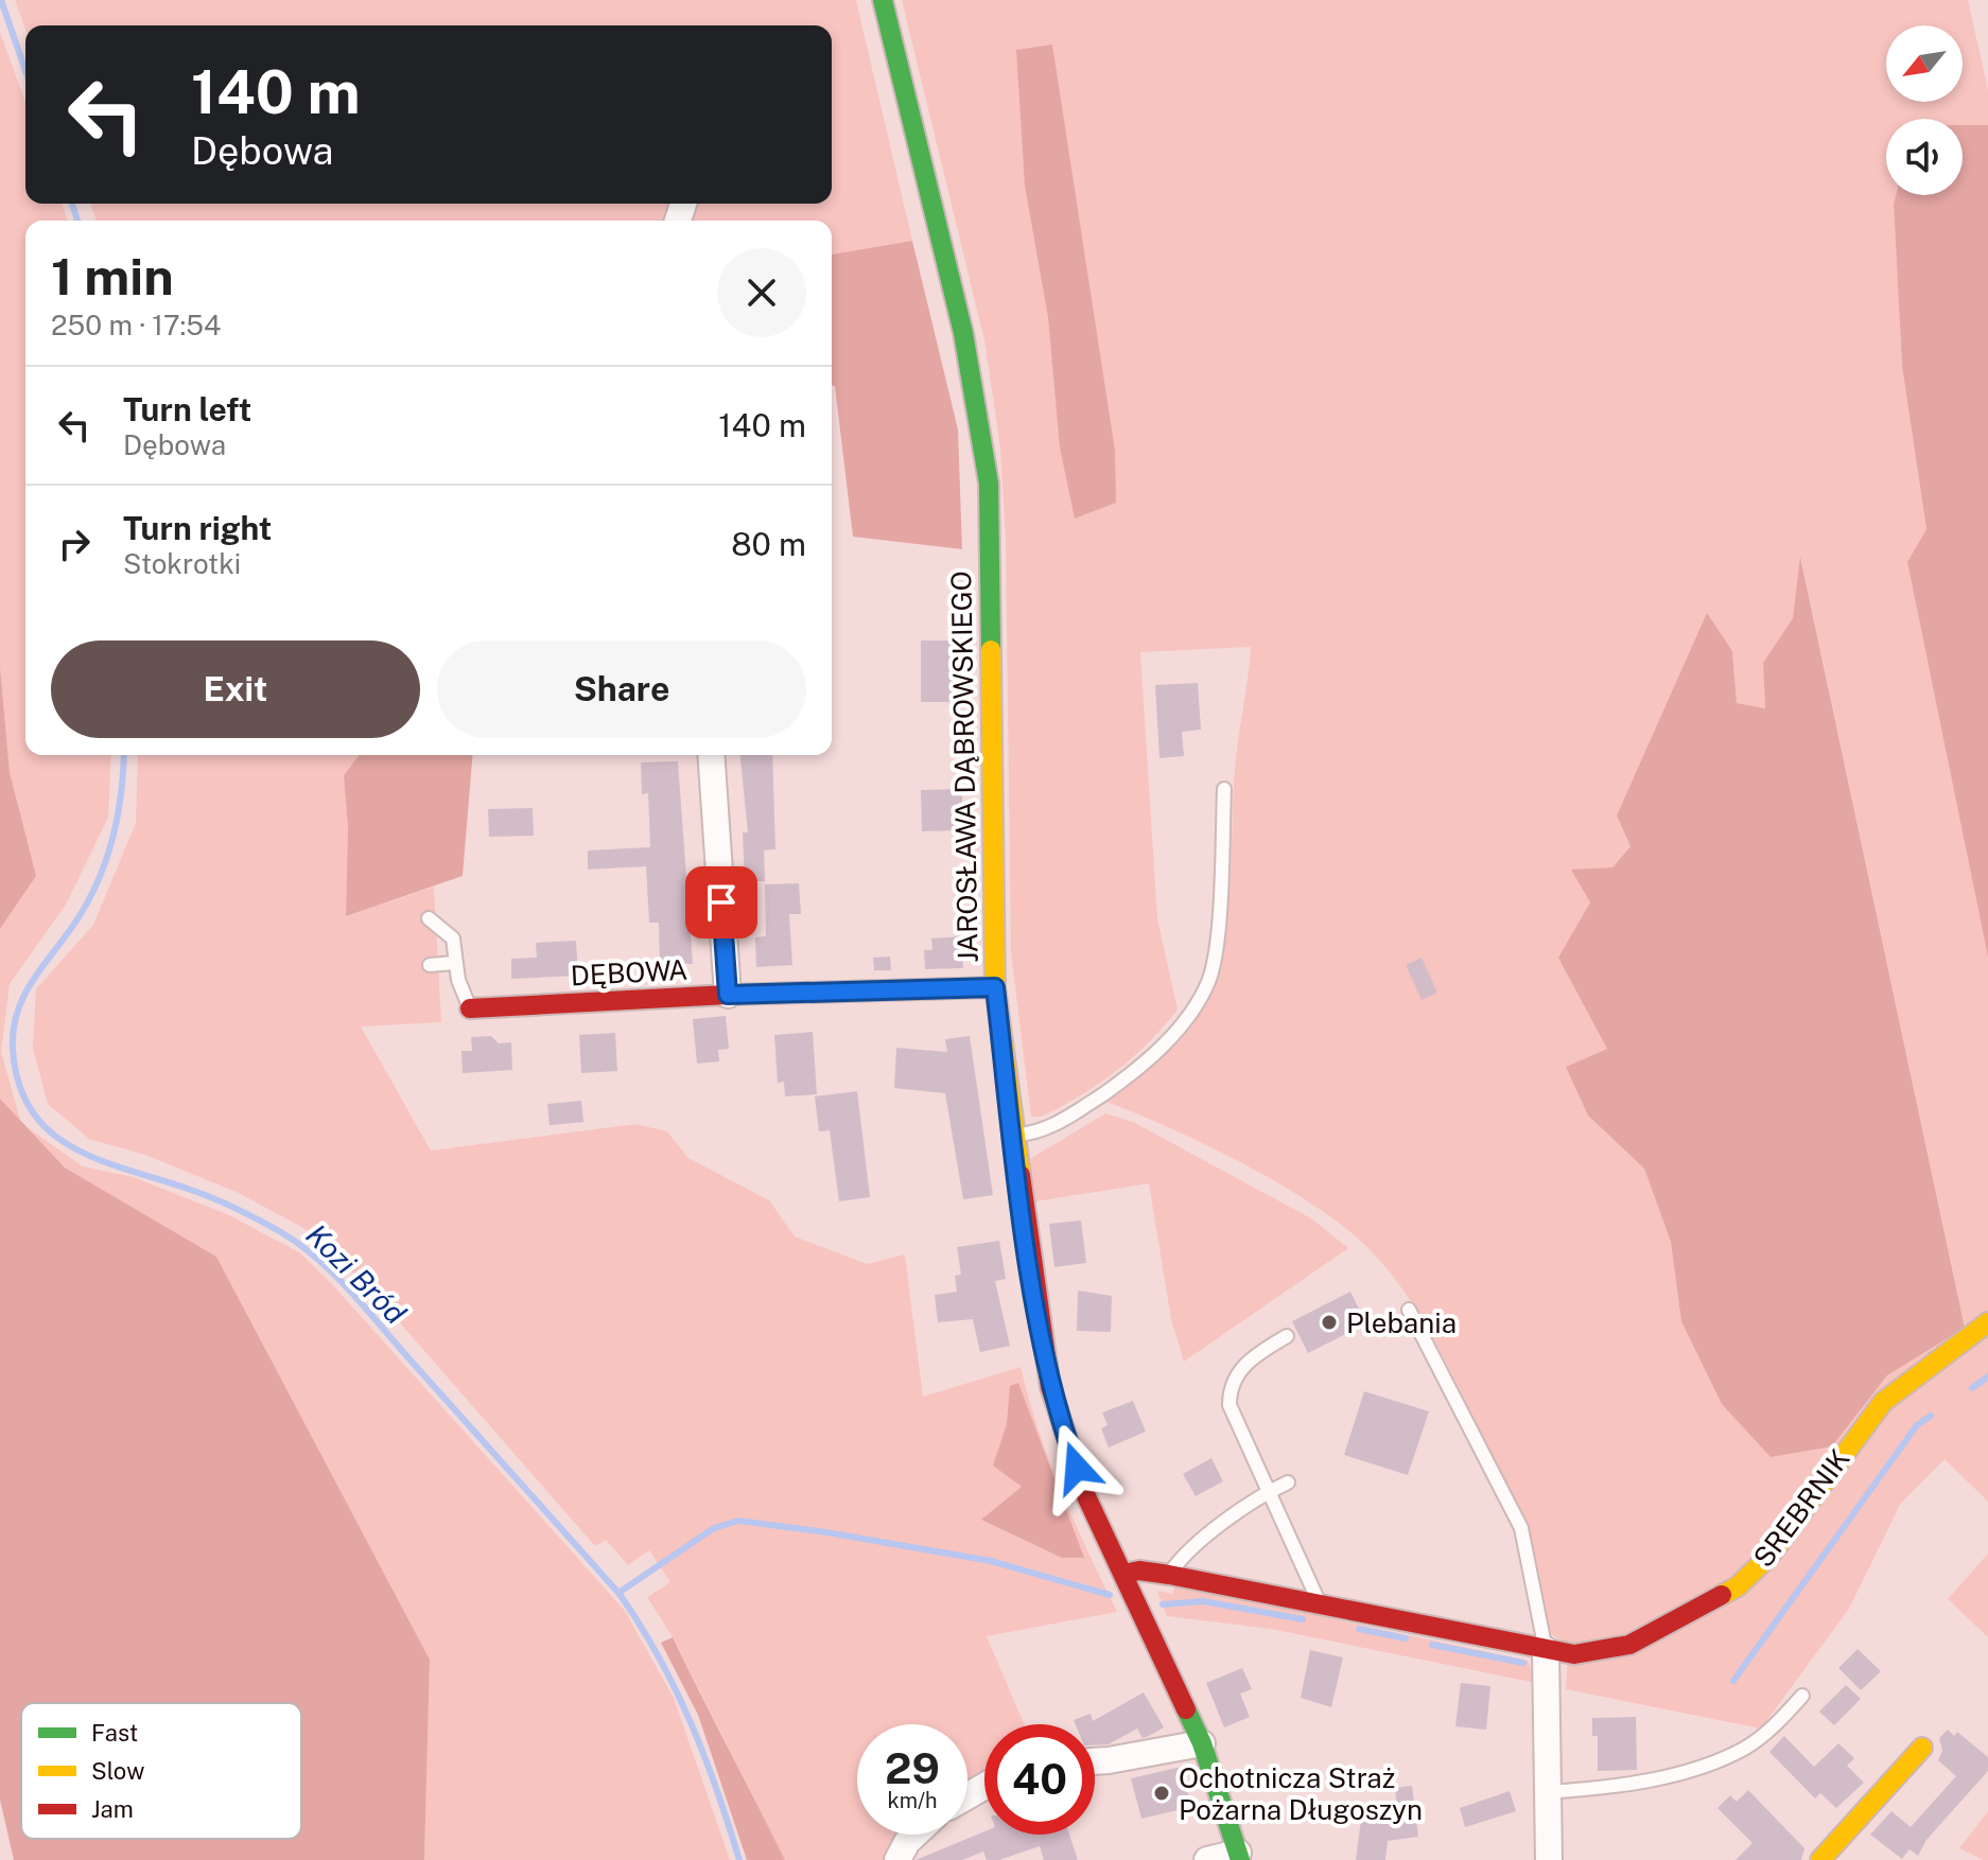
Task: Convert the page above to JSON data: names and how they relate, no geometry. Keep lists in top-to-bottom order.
{
  "streets": {
    "street": ["JAROSŁAWA DĄBROWSKIEGO", "DĘBOWA", "SREBRNIK"]
  },
  "crossings": [
    ["JAROSŁAWA DĄBROWSKIEGO", "DĘBOWA"],
    ["JAROSŁAWA DĄBROWSKIEGO", "SREBRNIK"]
  ],
  "water": ["Kozi Bród"],
  "places": ["Plebania", "Ochotnicza Straż Pożarna Długoszyn"],
  "legend": ["Fast", "Slow", "Jam"],
  "north": "bottom left",
  "page": {
    "turn": ["140 m", "Dębowa"],
    "heading": ["1 min", "250 m · 17:54"],
    "list": [
      {
        "name": "Turn left",
        "note": "Dębowa",
        "value": "140 m"
      },
      {
        "name": "Turn right",
        "note": "Stokrotki",
        "value": "80 m"
      }
    ],
    "buttons": ["Exit", "Share"],
    "speed": "29 km/h",
    "limit": "40"
  }
}
